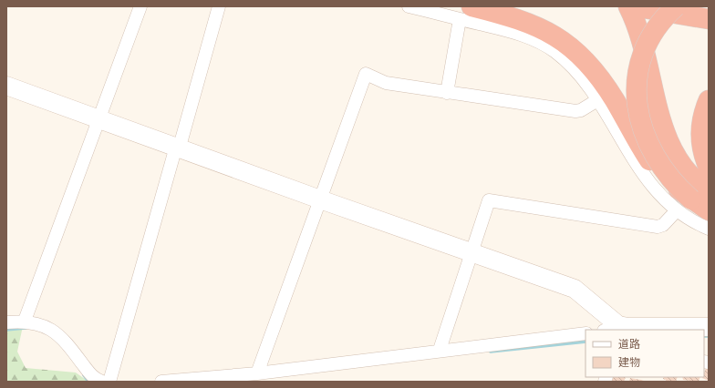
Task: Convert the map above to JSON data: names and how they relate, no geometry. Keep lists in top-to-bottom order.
{
  "legend": ["道路", "建物"]
}
